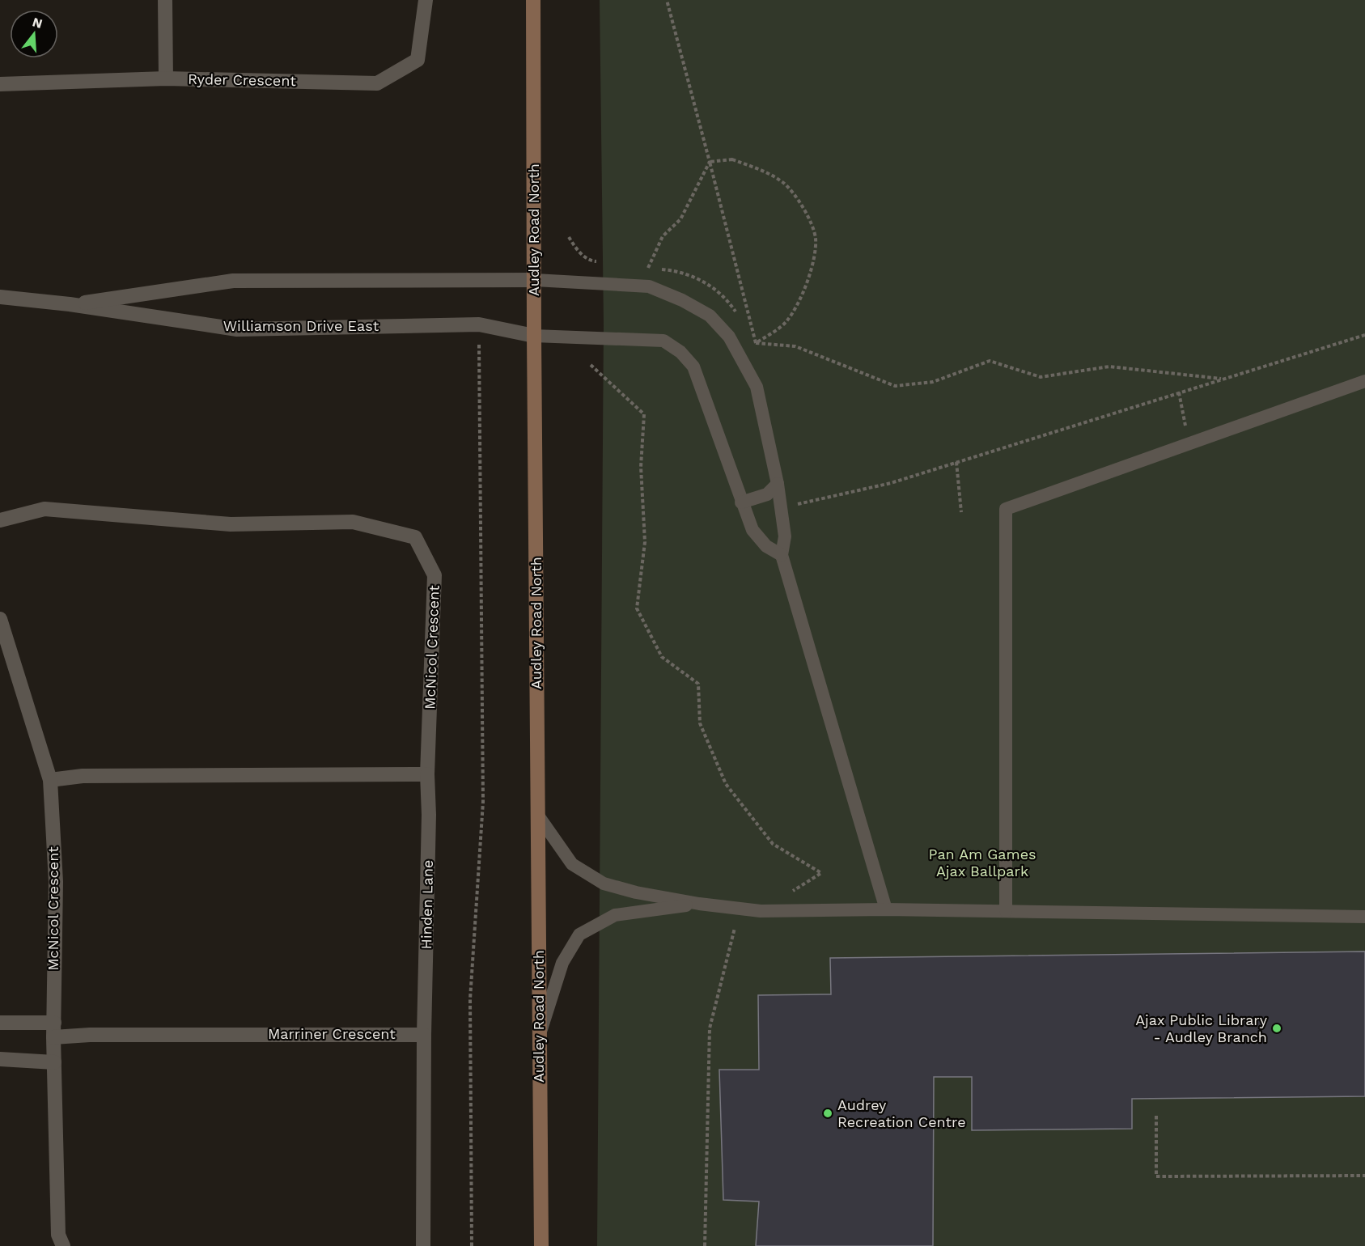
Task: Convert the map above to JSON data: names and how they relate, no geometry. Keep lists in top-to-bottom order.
{
  "streets": {
    "street": [
      "Ryder Crescent",
      "Audley Road North",
      "Williamson Drive East",
      "McNicol Crescent",
      "Hinden Lane",
      "Marriner Crescent"
    ]
  },
  "crossings": [
    ["Audley Road North", "Williamson Drive East"],
    ["McNicol Crescent", "Hinden Lane"],
    ["McNicol Crescent", "Marriner Crescent"],
    ["Hinden Lane", "Marriner Crescent"]
  ],
  "parks": ["Pan Am Games Ajax Ballpark"],
  "places": ["Ajax Public Library - Audley Branch", "Audrey Recreation Centre"],
  "north": "top"
}
